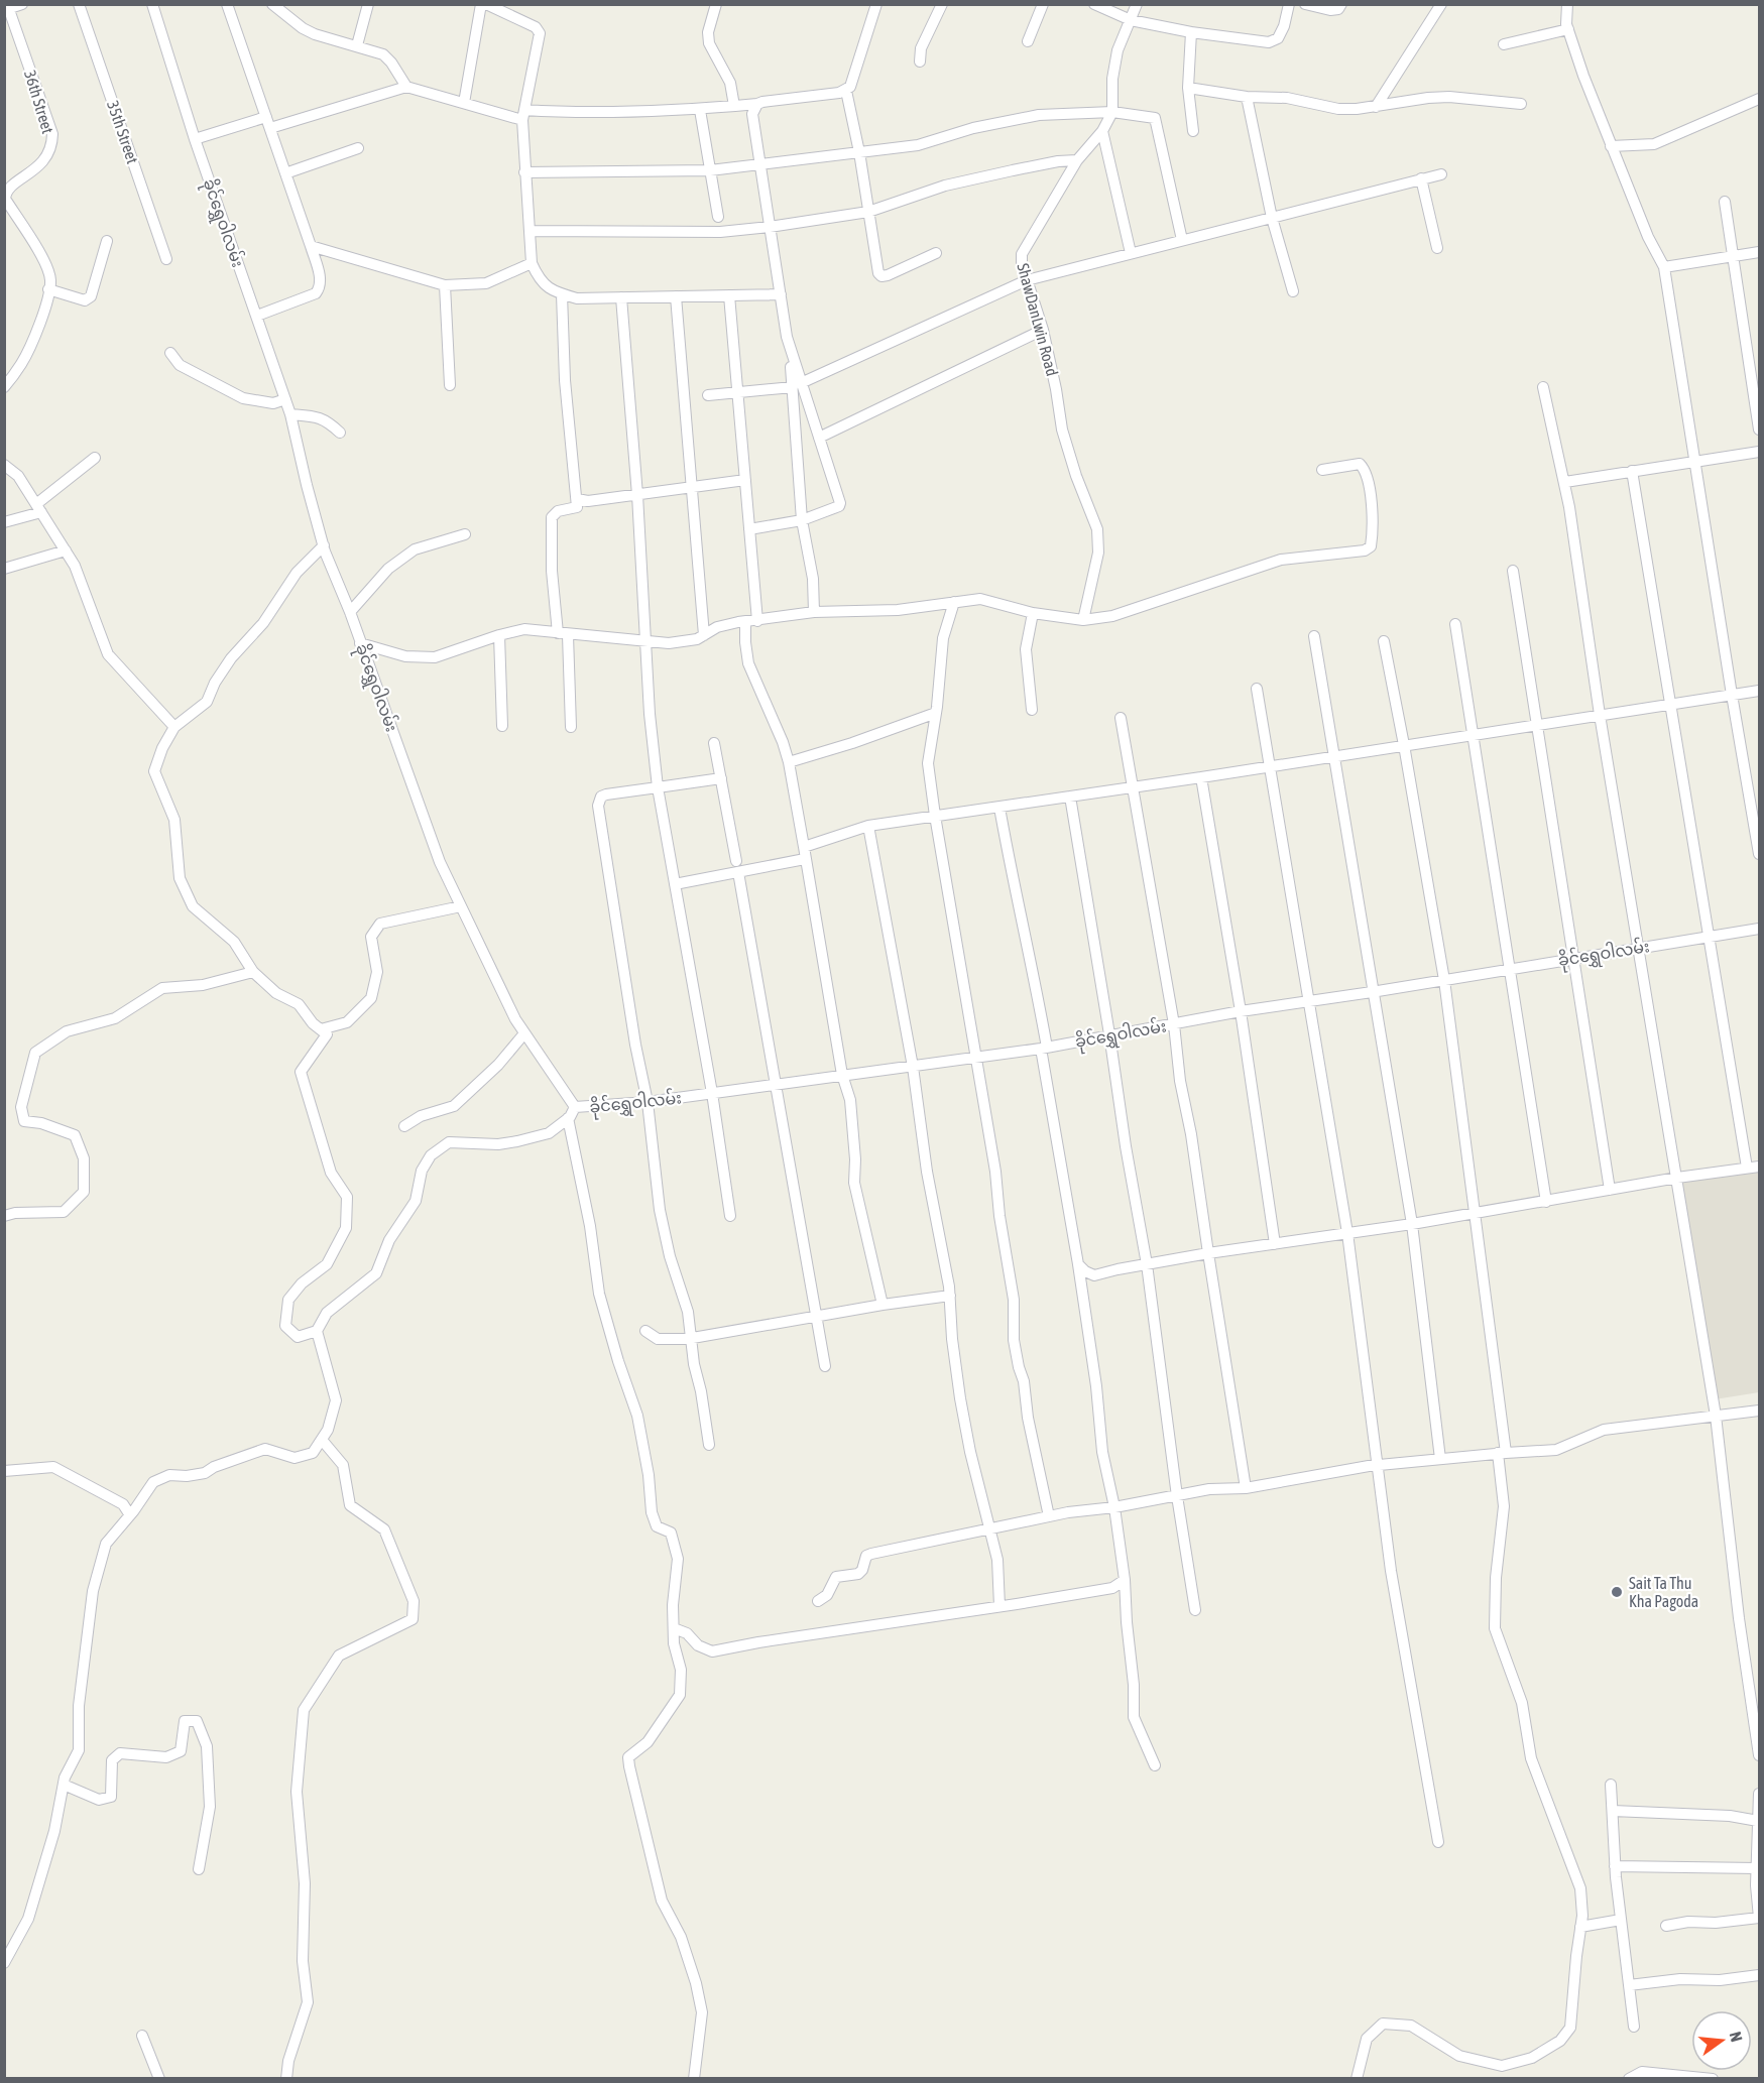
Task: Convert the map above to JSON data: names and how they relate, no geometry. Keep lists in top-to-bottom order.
{
  "streets": {
    "street": [
      "36th Street",
      "35th Street",
      "ခိုင်ရွှေဝါလမ်း",
      "ShawDanLwin Road"
    ]
  },
  "places": ["Sait Ta Thu Kha Pagoda"],
  "north": "right"
}
